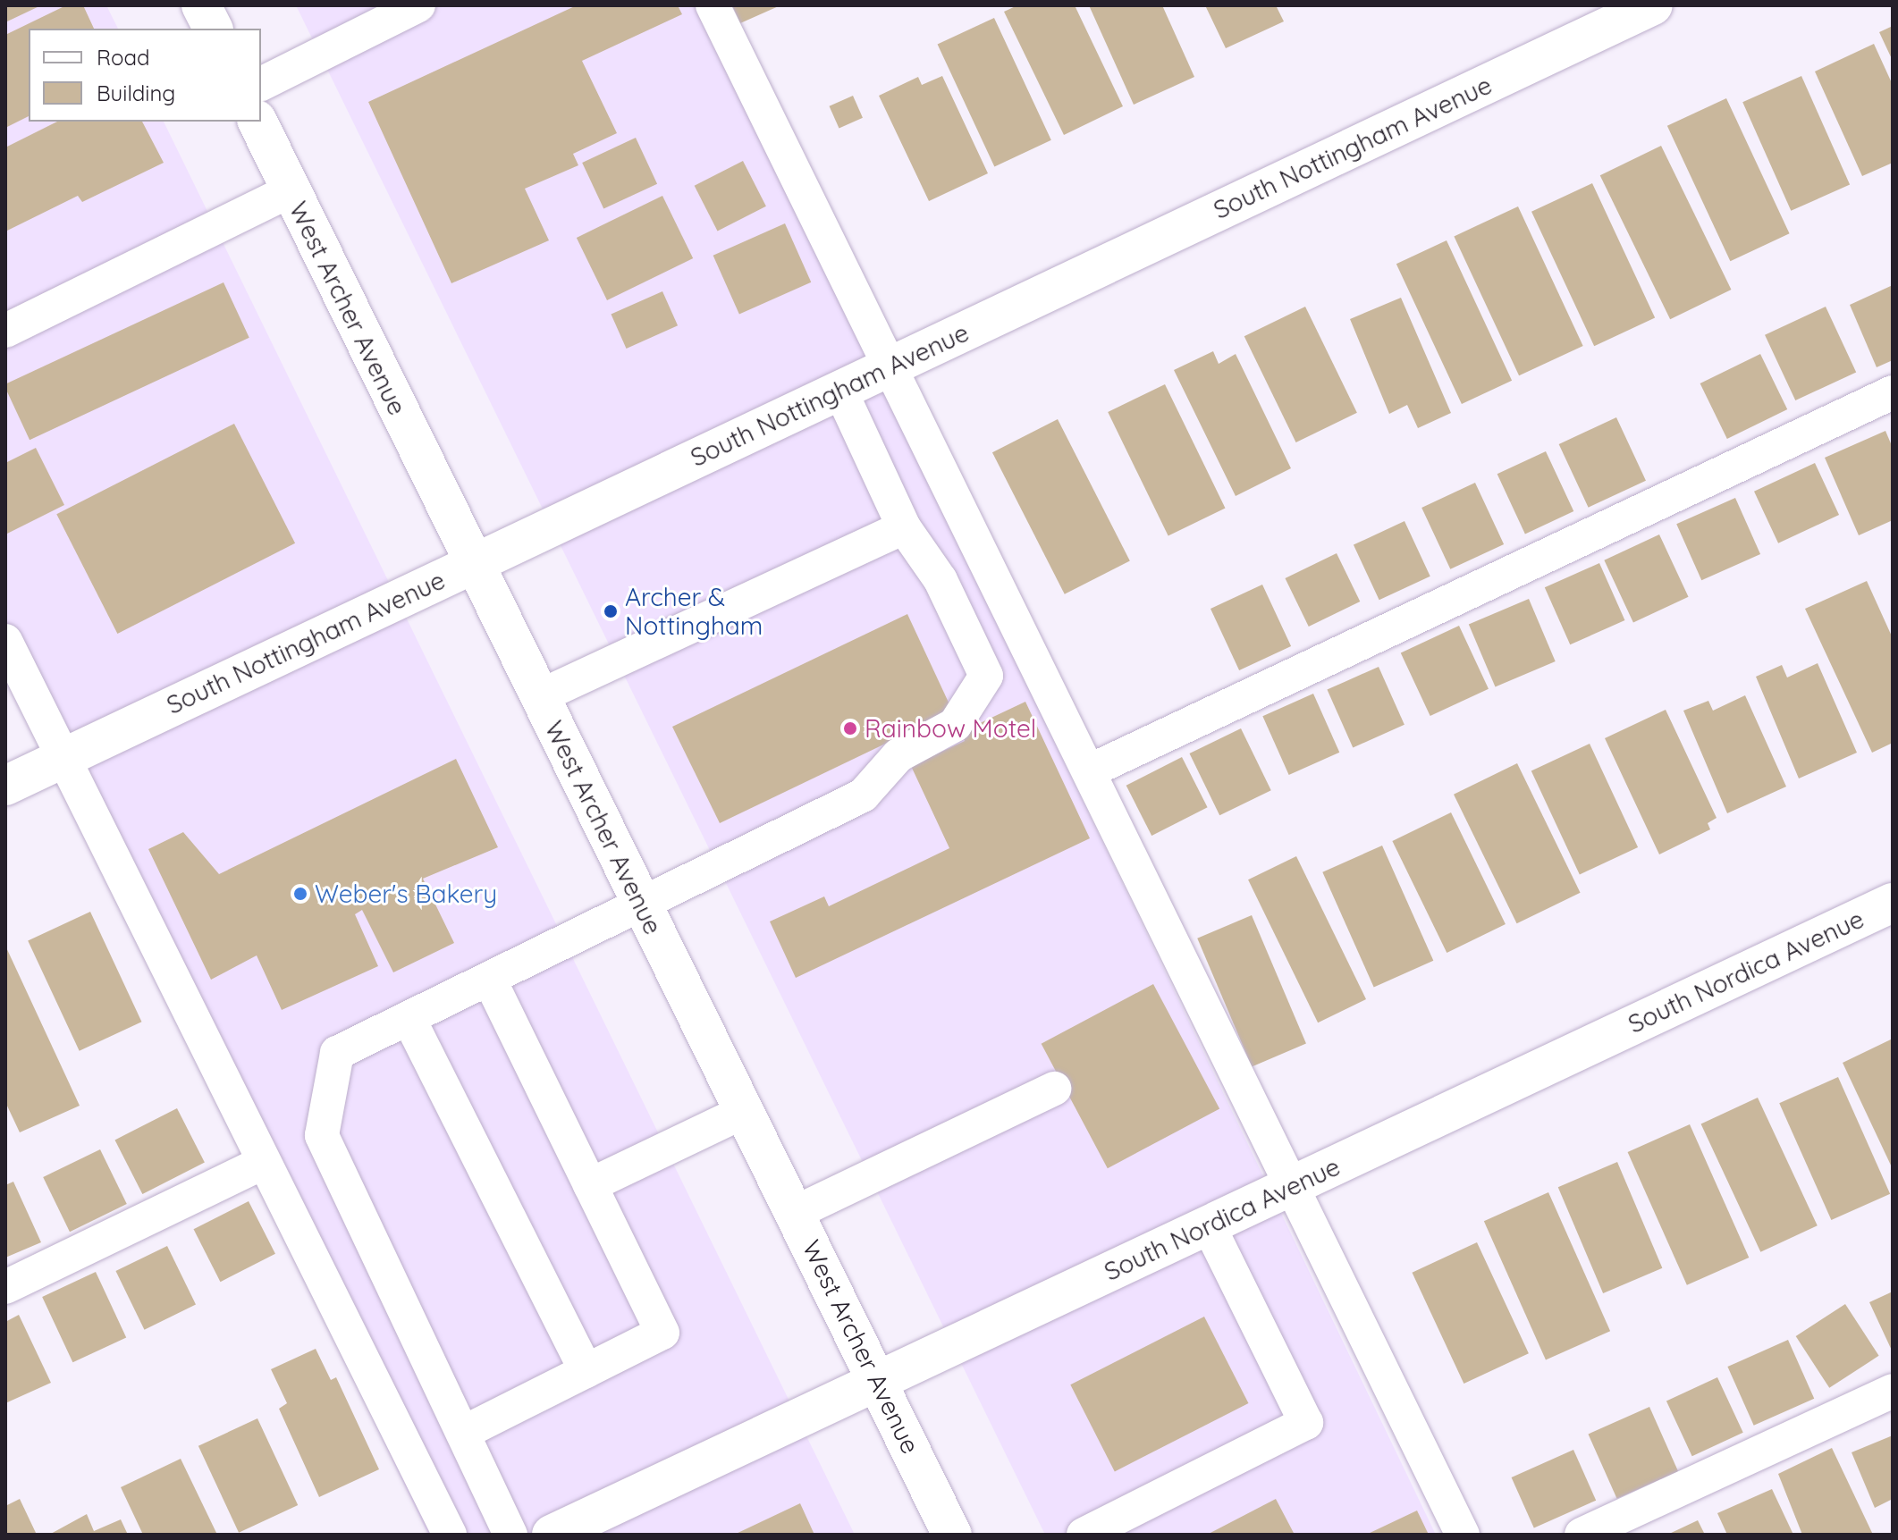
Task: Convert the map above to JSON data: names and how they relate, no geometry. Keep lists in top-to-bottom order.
{
  "streets": {
    "street": ["South Nottingham Avenue", "West Archer Avenue", "South Nordica Avenue"]
  },
  "crossings": [
    ["South Nottingham Avenue", "West Archer Avenue"],
    ["West Archer Avenue", "South Nordica Avenue"]
  ],
  "places": ["Archer & Nottingham", "Rainbow Motel", "Weber's Bakery"],
  "legend": ["Road", "Building"]
}
